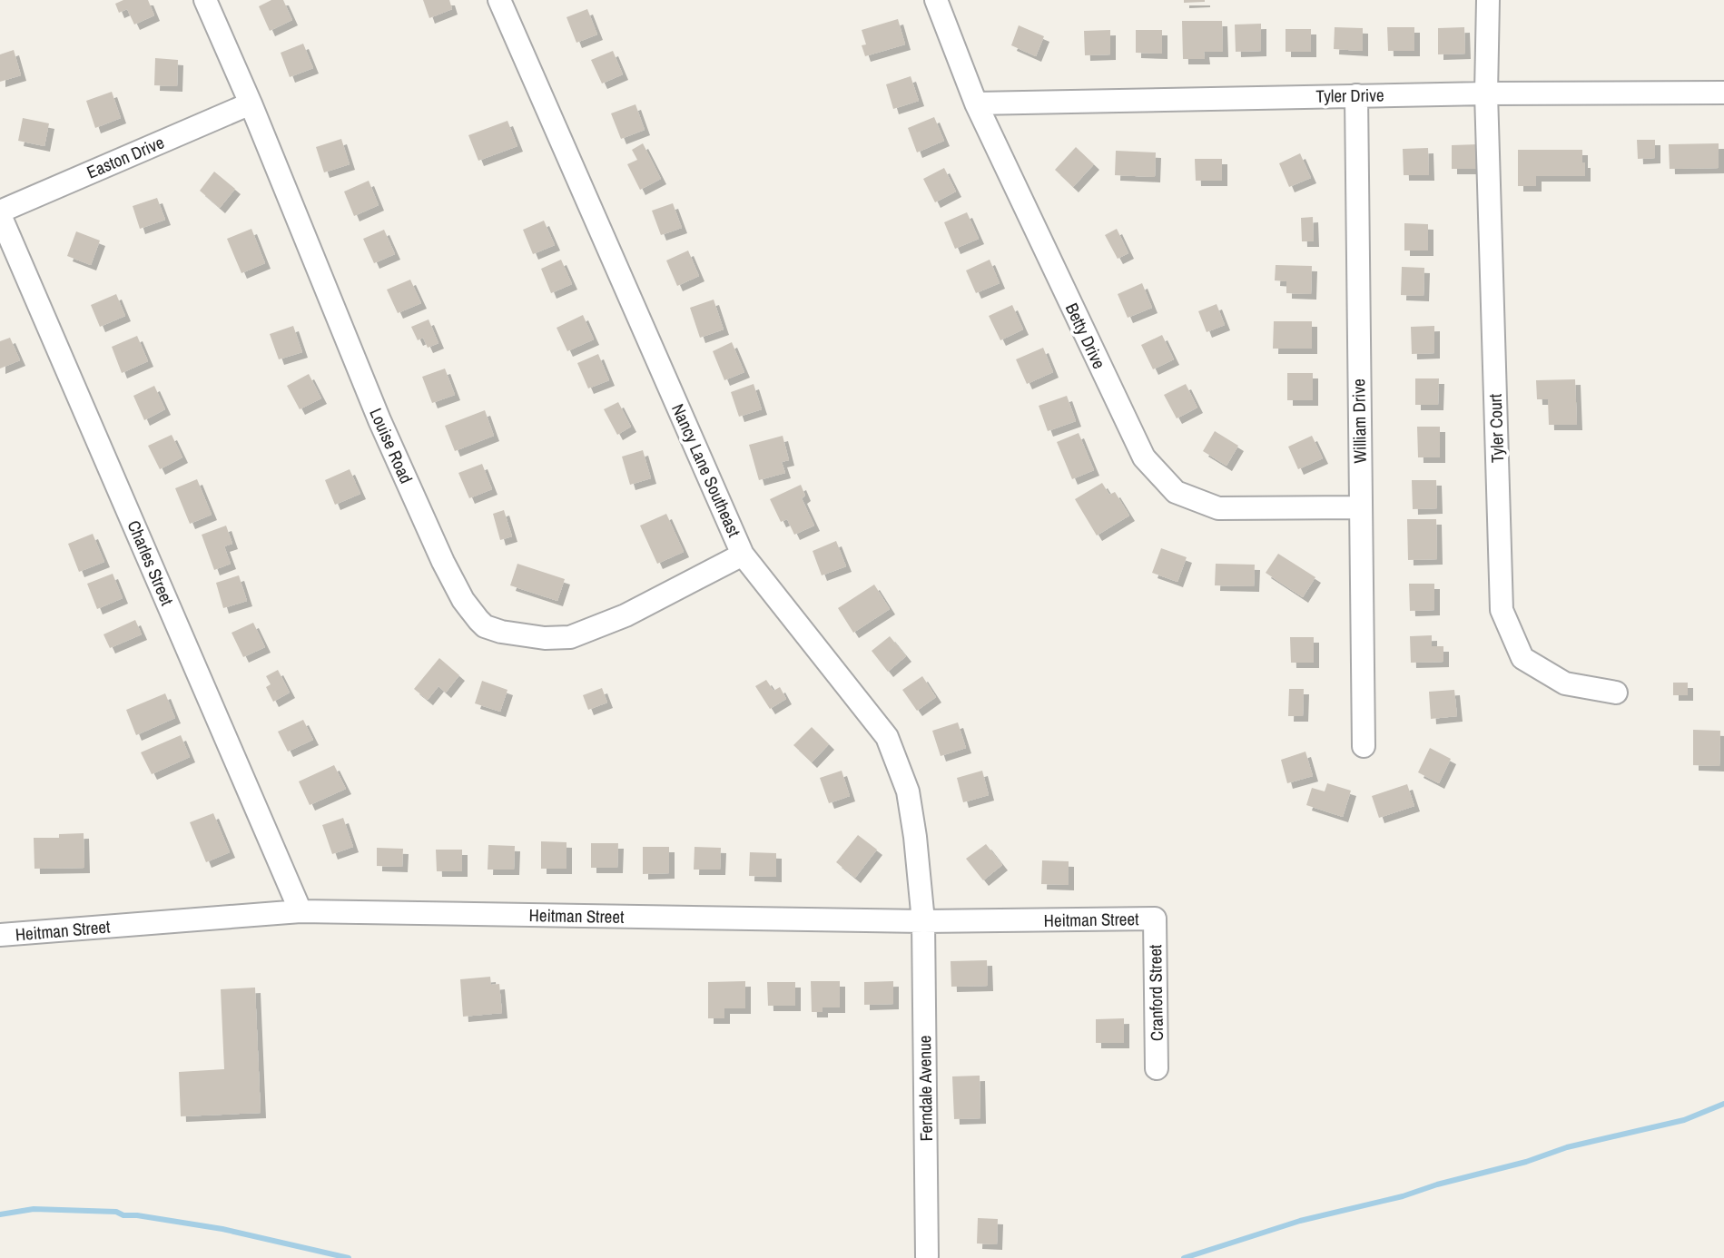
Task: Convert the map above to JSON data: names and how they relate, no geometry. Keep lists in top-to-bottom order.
{
  "streets": {
    "street": [
      "Tyler Drive",
      "Easton Drive",
      "Betty Drive",
      "William Drive",
      "Tyler Court",
      "Louise Road",
      "Nancy Lane Southeast",
      "Charles Street",
      "Heitman Street",
      "Cranford Street",
      "Ferndale Avenue"
    ]
  },
  "crossings": [
    ["Tyler Drive", "Betty Drive"],
    ["Tyler Drive", "William Drive"],
    ["Tyler Drive", "Tyler Court"],
    ["Easton Drive", "Louise Road"],
    ["Easton Drive", "Charles Street"],
    ["Betty Drive", "William Drive"],
    ["Louise Road", "Nancy Lane Southeast"],
    ["Nancy Lane Southeast", "Heitman Street"],
    ["Nancy Lane Southeast", "Ferndale Avenue"],
    ["Charles Street", "Heitman Street"],
    ["Heitman Street", "Cranford Street"],
    ["Heitman Street", "Ferndale Avenue"]
  ]
}
